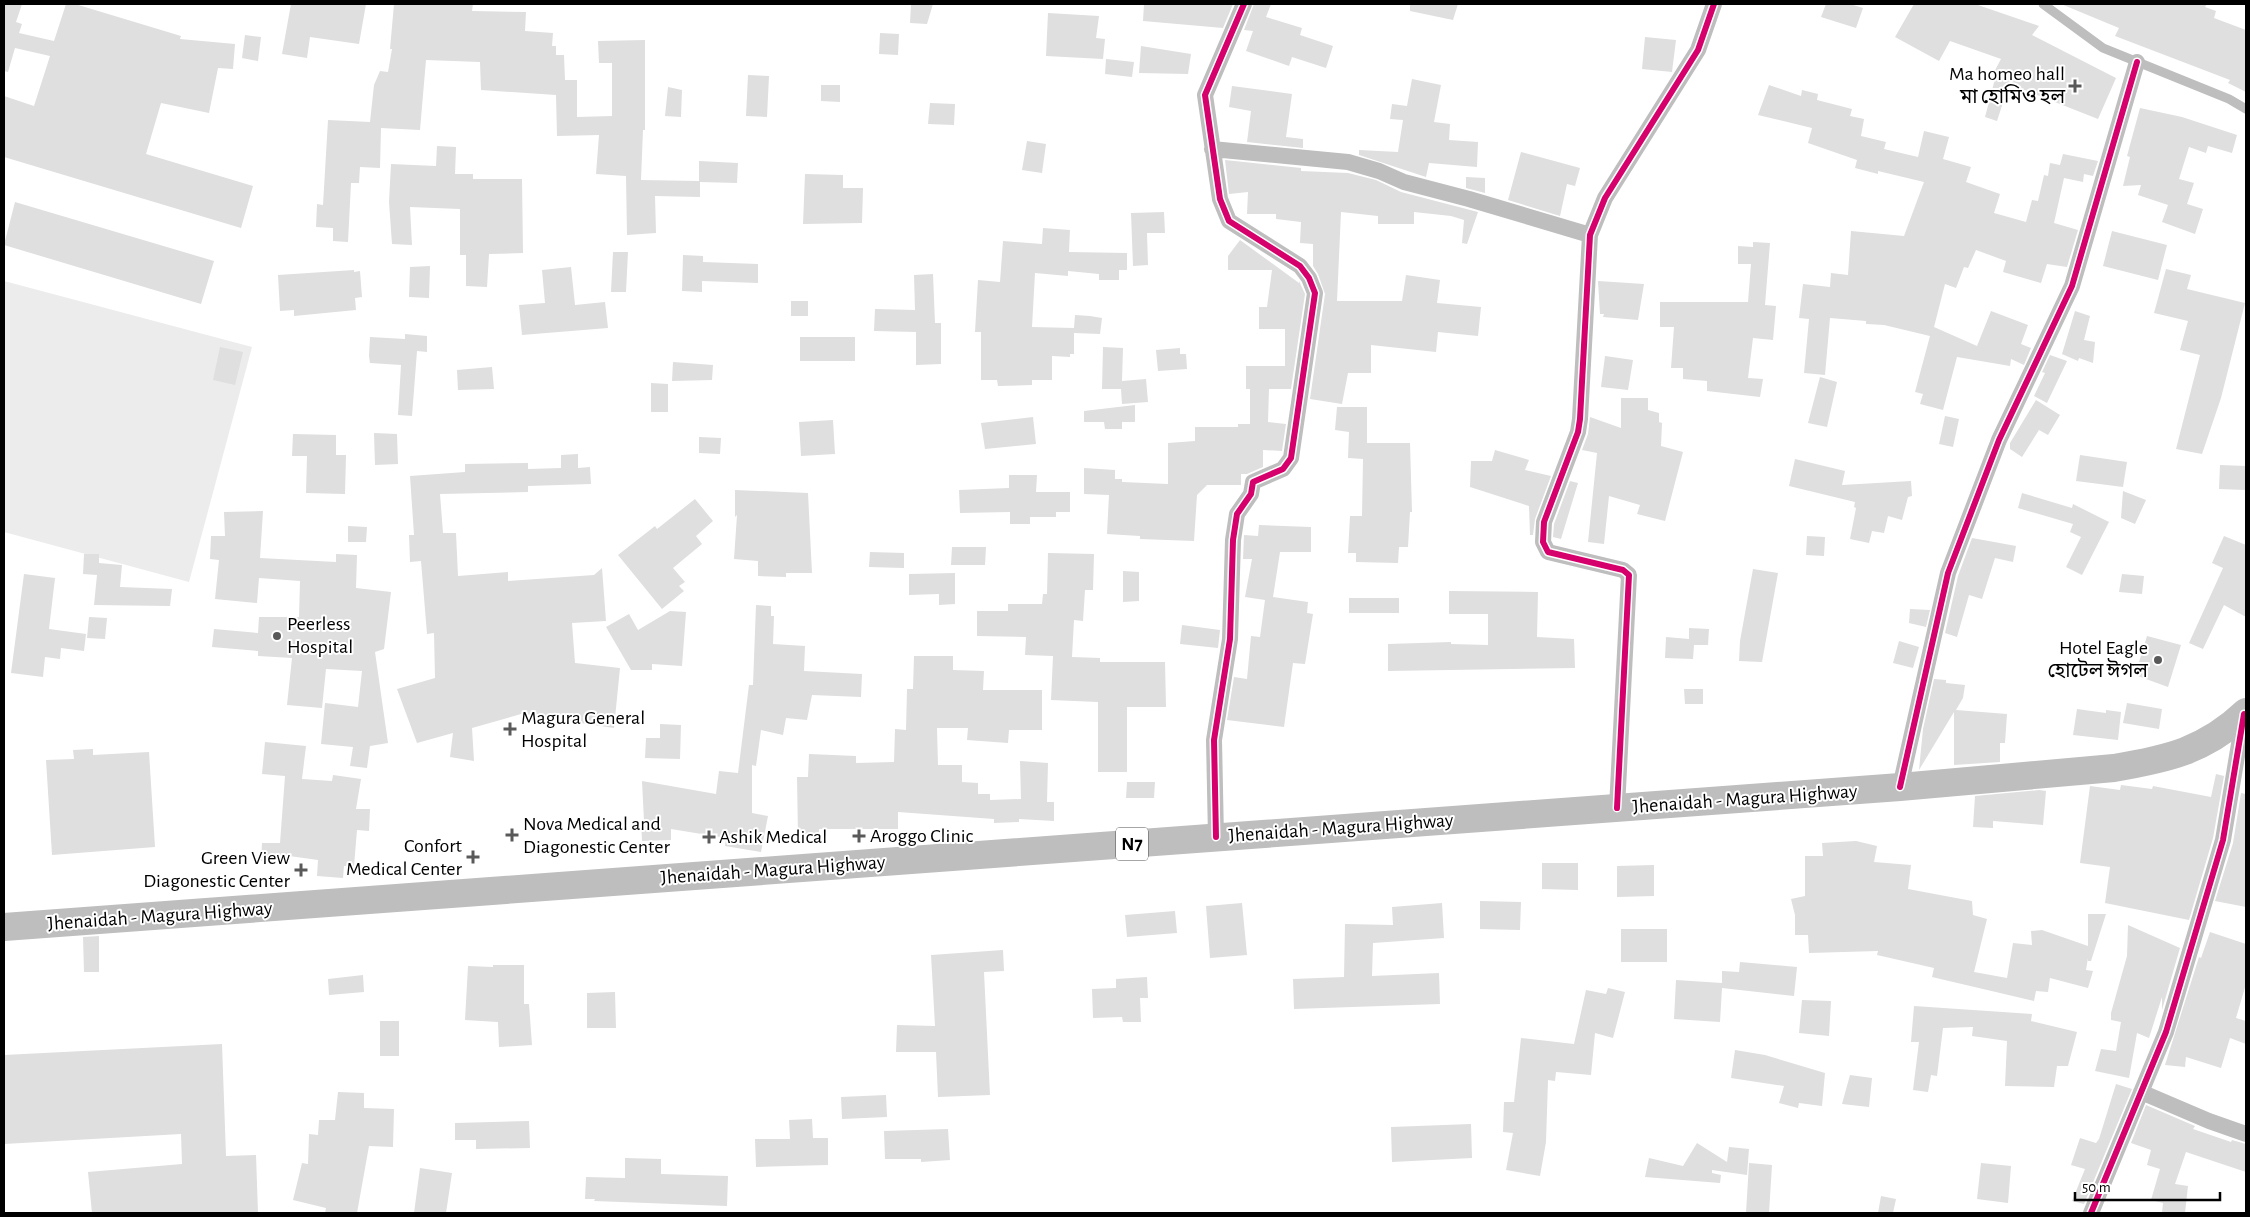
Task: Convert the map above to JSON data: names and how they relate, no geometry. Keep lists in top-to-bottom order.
{
  "streets": {
    "highway": ["Jhenaidah - Magura Highway", "N7"]
  },
  "places": {
    "health": [
      "Ma homeo hall মা হোমিও হল",
      "Magura General Hospital",
      "Nova Medical and Diagonestic Center",
      "Aroggo Clinic",
      "Ashik Medical",
      "Confort Medical Center",
      "Green View Diagonestic Center"
    ],
    "other": ["Peerless Hospital", "Hotel Eagle হোটেল ঈগল"]
  },
  "scale_bar": "50 m"
}
